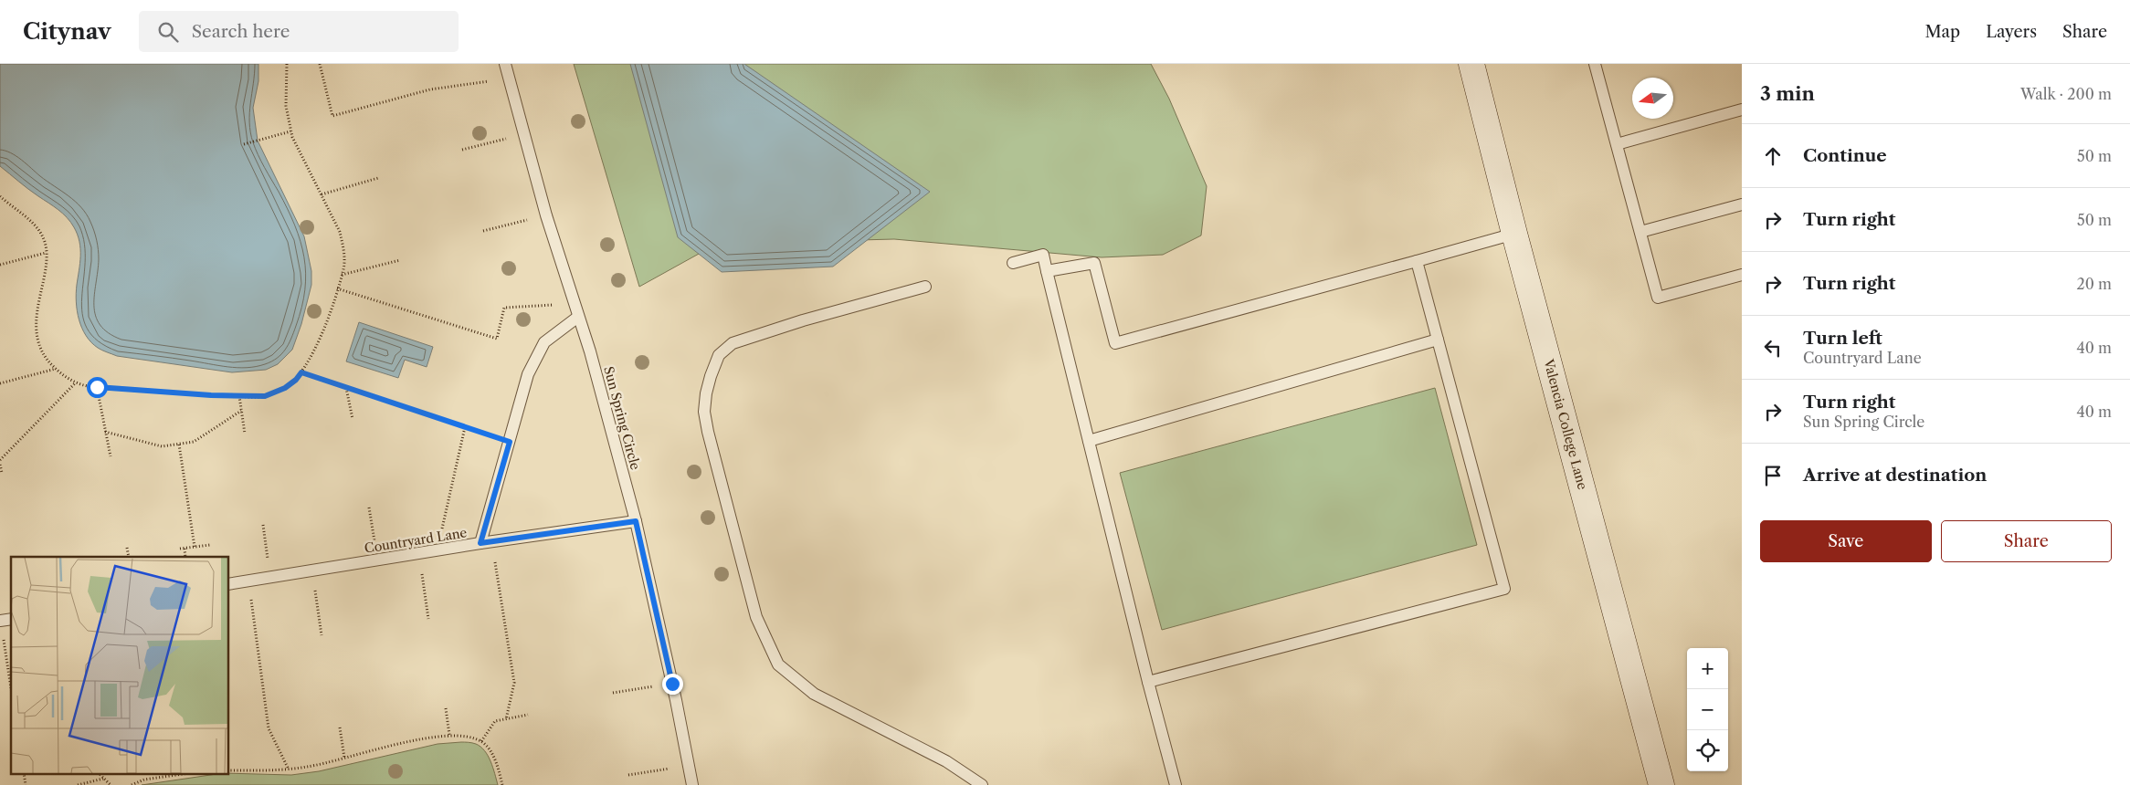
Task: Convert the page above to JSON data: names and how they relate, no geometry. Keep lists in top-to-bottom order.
{
  "streets": {
    "street": ["Valencia College Lane"],
    "lane": ["Sun Spring Circle", "Countryard Lane"]
  },
  "crossings": [
    ["Sun Spring Circle", "Countryard Lane"]
  ],
  "north": "left",
  "page": {
    "header": "Citynav",
    "search": "Search here",
    "nav": ["Map", "Layers", "Share"],
    "heading": ["3 min", "Walk · 200 m"],
    "list": [
      ["Continue", "50 m"],
      ["Turn right", "50 m"],
      ["Turn right", "20 m"],
      ["Turn left", "Countryard Lane", "40 m"],
      ["Turn right", "Sun Spring Circle", "40 m"],
      "Arrive at destination"
    ],
    "buttons": ["Save", "Share"],
    "map_buttons": ["+", "−"]
  }
}
